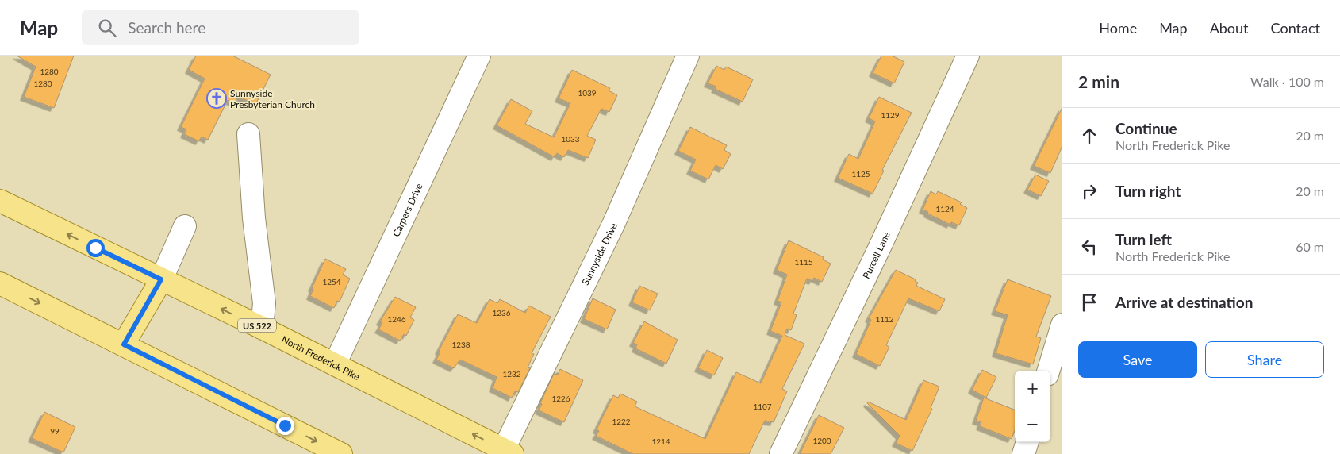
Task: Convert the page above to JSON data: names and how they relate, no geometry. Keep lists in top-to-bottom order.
{
  "streets": {
    "main road": ["US 522", "North Frederick Pike"],
    "street": ["Carpers Drive", "Sunnyside Drive", "Purcell Lane"]
  },
  "crossings": [
    ["Carpers Drive", "North Frederick Pike"],
    ["Sunnyside Drive", "North Frederick Pike"]
  ],
  "places": {
    "church": ["Sunnyside Presbyterian Church"]
  },
  "house_numbers": [
    "1280",
    "1280",
    "1039",
    "1129",
    "1033",
    "1125",
    "1124",
    "1115",
    "1254",
    "1236",
    "1246",
    "1112",
    "1238",
    "1232",
    "1226",
    "1107",
    "1222",
    "99",
    "1200",
    "1214"
  ],
  "page": {
    "header": "Map",
    "search": "Search here",
    "nav": [
      "Home",
      "Map",
      "About",
      "Contact"
    ],
    "heading": ["2 min", "Walk · 100 m"],
    "list": [
      ["Continue", "North Frederick Pike", "20 m"],
      ["Turn right", "20 m"],
      ["Turn left", "North Frederick Pike", "60 m"],
      "Arrive at destination"
    ],
    "buttons": ["Save", "Share"],
    "map_buttons": ["+", "−"]
  }
}
